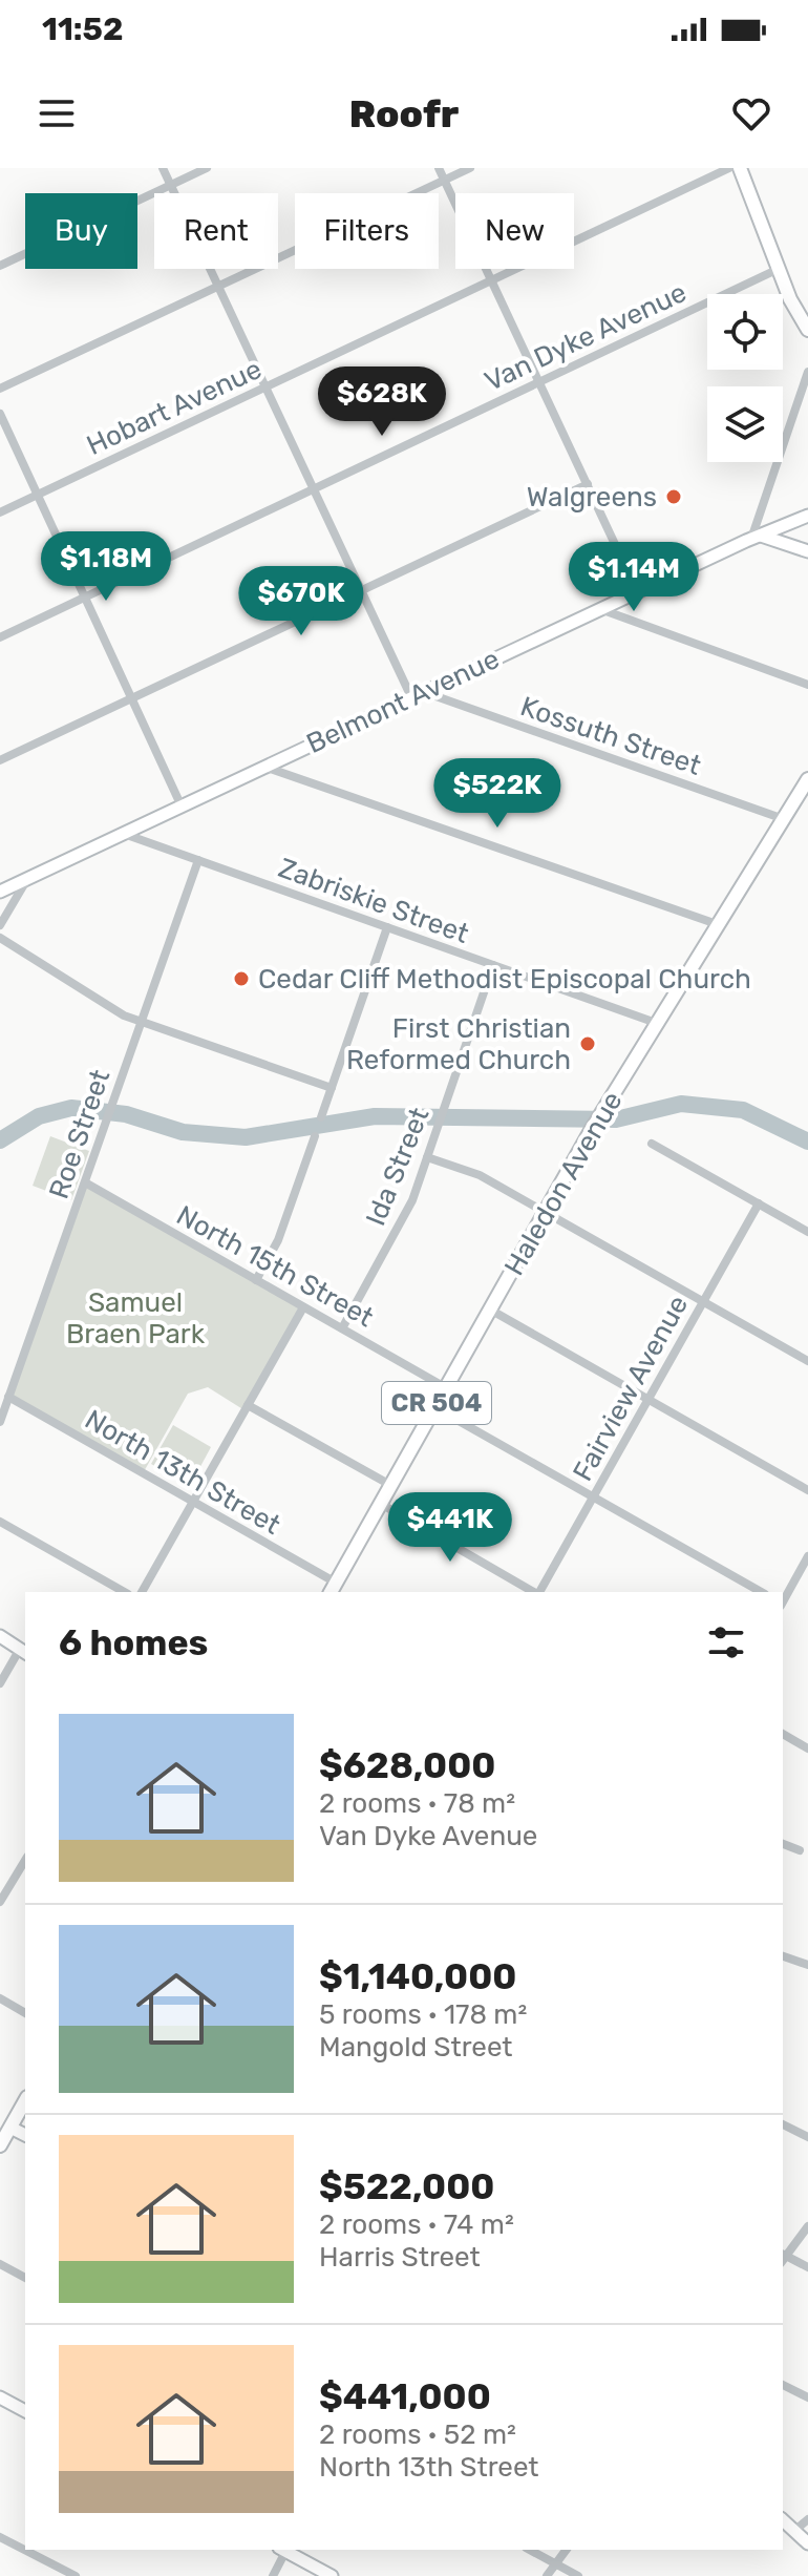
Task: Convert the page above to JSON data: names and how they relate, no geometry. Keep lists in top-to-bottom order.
{
  "streets": {
    "main road": ["Belmont Avenue", "Haledon Avenue", "CR 504"],
    "street": [
      "Van Dyke Avenue",
      "Hobart Avenue",
      "Kossuth Street",
      "Zabriskie Street",
      "Roe Street",
      "Ida Street",
      "North 15th Street",
      "Fairview Avenue",
      "North 13th Street"
    ]
  },
  "crossings": [
    ["Belmont Avenue", "Kossuth Street"],
    ["Belmont Avenue", "Zabriskie Street"],
    ["Kossuth Street", "Haledon Avenue"],
    ["Zabriskie Street", "Roe Street"],
    ["Zabriskie Street", "Ida Street"],
    ["Zabriskie Street", "Haledon Avenue"],
    ["Roe Street", "North 15th Street"],
    ["Roe Street", "North 13th Street"],
    ["Ida Street", "North 15th Street"],
    ["Haledon Avenue", "North 15th Street"],
    ["Haledon Avenue", "North 13th Street"]
  ],
  "parks": ["Samuel Braen Park"],
  "places": ["Walgreens", "Cedar Cliff Methodist Episcopal Church", "First Christian Reformed Church"],
  "page": {
    "status": "11:52",
    "header": "Roofr",
    "chip": [
      "Buy",
      "Rent",
      "Filters",
      "New"
    ],
    "price": [
      "$628K",
      "$1.18M",
      "$1.14M",
      "$670K",
      "$522K",
      "$441K"
    ],
    "heading": "6 homes",
    "list": [
      {
        "name": "$628,000",
        "note": "2 rooms · 78 m² · Van Dyke Avenue"
      },
      {
        "name": "$1,140,000",
        "note": "5 rooms · 178 m² · Mangold Street"
      },
      {
        "name": "$522,000",
        "note": "2 rooms · 74 m² · Harris Street"
      },
      {
        "name": "$441,000",
        "note": "2 rooms · 52 m² · North 13th Street"
      }
    ]
  }
}
